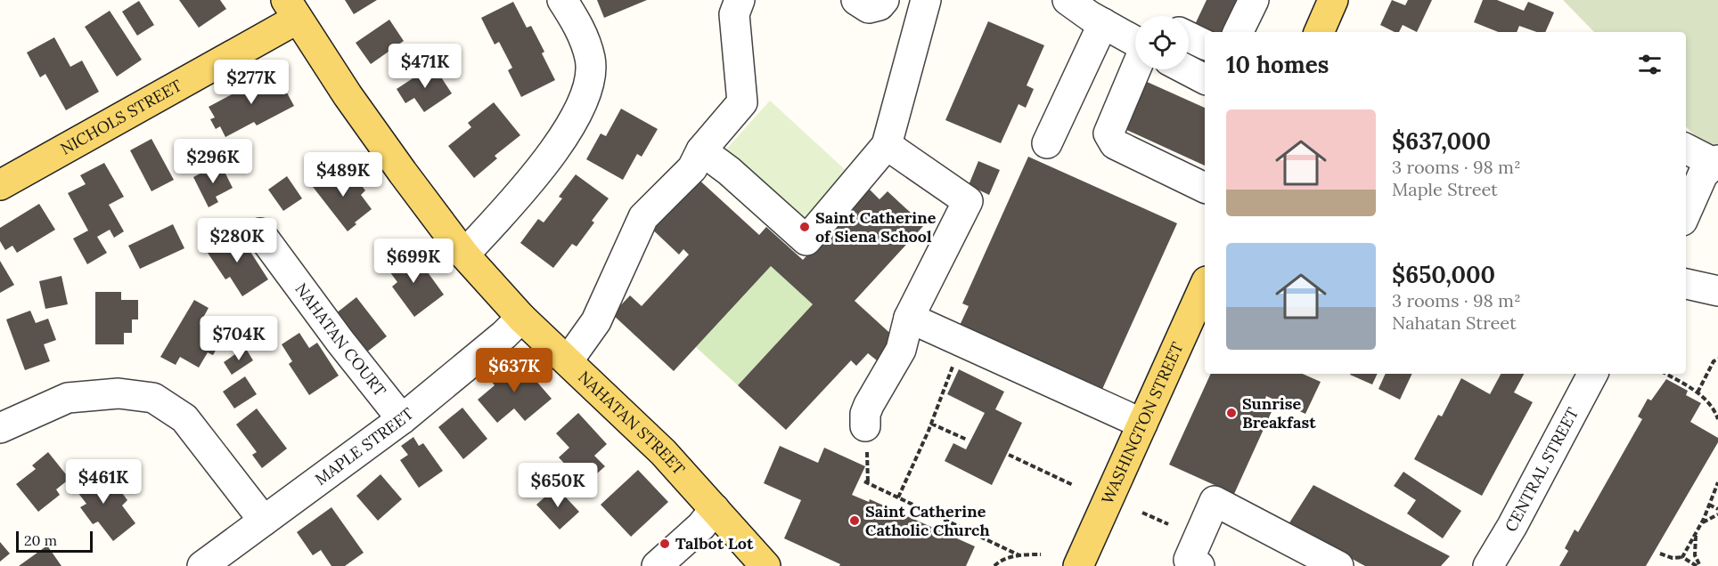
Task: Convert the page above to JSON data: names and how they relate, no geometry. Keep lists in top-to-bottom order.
{
  "streets": {
    "main road": ["NICHOLS STREET", "NAHATAN STREET", "WASHINGTON STREET"],
    "street": ["NAHATAN COURT", "MAPLE STREET", "CENTRAL STREET"]
  },
  "crossings": [
    ["NICHOLS STREET", "NAHATAN STREET"],
    ["NAHATAN COURT", "MAPLE STREET"],
    ["NAHATAN STREET", "MAPLE STREET"]
  ],
  "places": [
    "Saint Catherine of Siena School",
    "Sunrise Breakfast",
    "Saint Catherine Catholic Church",
    "Talbot Lot"
  ],
  "scale_bar": "20 m",
  "page": {
    "heading": "10 homes",
    "price": [
      "$471K",
      "$277K",
      "$296K",
      "$489K",
      "$280K",
      "$699K",
      "$704K",
      "$637K",
      "$461K",
      "$650K"
    ],
    "list": [
      {
        "name": "$637,000",
        "note": "3 rooms · 98 m² · Maple Street"
      },
      {
        "name": "$650,000",
        "note": "3 rooms · 98 m² · Nahatan Street"
      }
    ],
    "scale": "20 m"
  }
}
